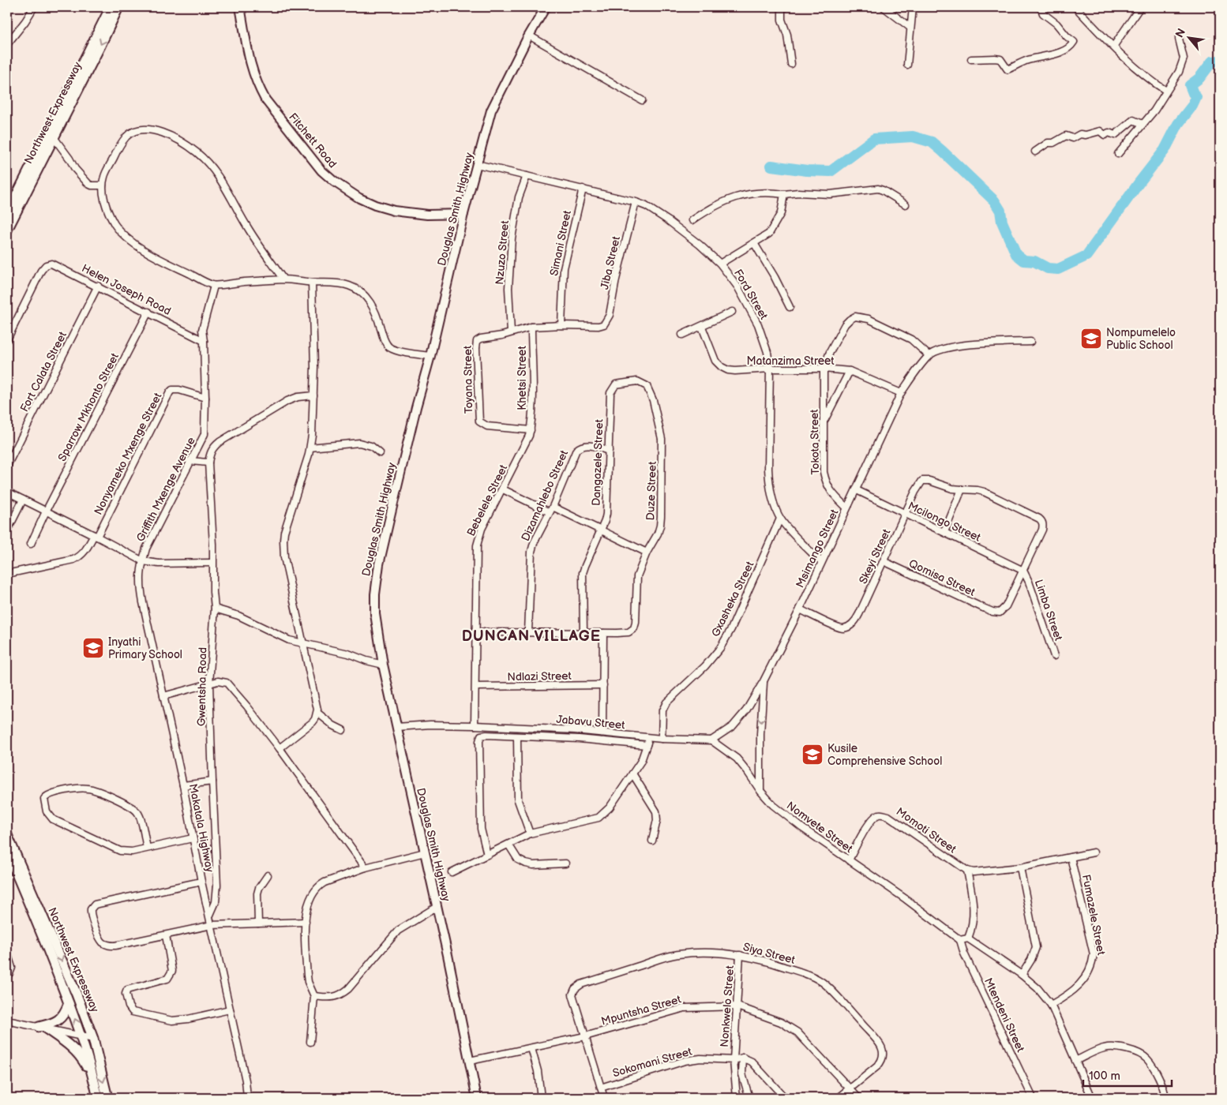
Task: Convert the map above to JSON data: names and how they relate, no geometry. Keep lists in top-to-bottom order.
{
  "streets": {
    "main road": ["Northwest Expressway"],
    "street": [
      "Fitchett Road",
      "Douglas Smith Highway",
      "Simani Street",
      "Nzuzo Street",
      "Jiba Street",
      "Helen Joseph Road",
      "Ford Street",
      "Matanzima Street",
      "Fort Calata Street",
      "Khetsi Street",
      "Toyana Street",
      "Sparrow Mkhonto Street",
      "Tokota Street",
      "Nonyameko Mxenge Street",
      "Dangazele Street",
      "Griffith Mxenge Avenue",
      "Duze Street",
      "Dizamahlebo Street",
      "Bebelele Street",
      "Mcilongo Street",
      "Msimango Street",
      "Skeyi Street",
      "Qomisa Street",
      "Gxasheka Street",
      "Limba Street",
      "Ndlazi Street",
      "Gwentsha Road",
      "Jabavu Street",
      "Nomvete Street",
      "Makatala Highway",
      "Momoti Street",
      "Fumazele Street",
      "Siya Street",
      "Nonkwelo Street",
      "Mpuntsha Street",
      "Mtendeni Street",
      "Sokomani Street"
    ]
  },
  "crossings": [
    ["Fitchett Road", "Douglas Smith Highway"],
    ["Douglas Smith Highway", "Ford Street"],
    ["Douglas Smith Highway", "Jabavu Street"],
    ["Douglas Smith Highway", "Mpuntsha Street"],
    ["Simani Street", "Ford Street"],
    ["Simani Street", "Toyana Street"],
    ["Nzuzo Street", "Ford Street"],
    ["Nzuzo Street", "Toyana Street"],
    ["Jiba Street", "Ford Street"],
    ["Jiba Street", "Toyana Street"],
    ["Helen Joseph Road", "Fort Calata Street"],
    ["Helen Joseph Road", "Sparrow Mkhonto Street"],
    ["Helen Joseph Road", "Griffith Mxenge Avenue"],
    ["Ford Street", "Matanzima Street"],
    ["Ford Street", "Msimango Street"],
    ["Ford Street", "Gxasheka Street"],
    ["Matanzima Street", "Tokota Street"],
    ["Matanzima Street", "Msimango Street"],
    ["Khetsi Street", "Toyana Street"],
    ["Khetsi Street", "Bebelele Street"],
    ["Toyana Street", "Bebelele Street"],
    ["Tokota Street", "Msimango Street"],
    ["Nonyameko Mxenge Street", "Griffith Mxenge Avenue"],
    ["Dangazele Street", "Duze Street"],
    ["Dangazele Street", "Dizamahlebo Street"],
    ["Griffith Mxenge Avenue", "Makatala Highway"],
    ["Bebelele Street", "Ndlazi Street"],
    ["Bebelele Street", "Jabavu Street"],
    ["Mcilongo Street", "Msimango Street"],
    ["Mcilongo Street", "Skeyi Street"],
    ["Mcilongo Street", "Limba Street"],
    ["Msimango Street", "Skeyi Street"],
    ["Msimango Street", "Jabavu Street"],
    ["Skeyi Street", "Qomisa Street"],
    ["Skeyi Street", "Limba Street"],
    ["Qomisa Street", "Limba Street"],
    ["Gxasheka Street", "Jabavu Street"],
    ["Gwentsha Road", "Makatala Highway"],
    ["Nomvete Street", "Momoti Street"],
    ["Nomvete Street", "Mtendeni Street"],
    ["Siya Street", "Nonkwelo Street"],
    ["Siya Street", "Mpuntsha Street"],
    ["Nonkwelo Street", "Mpuntsha Street"],
    ["Nonkwelo Street", "Sokomani Street"]
  ],
  "districts": ["DUNCAN VILLAGE"],
  "places": {
    "school or university": ["Nompumelelo Public School", "Inyathi Primary School", "Kusile Comprehensive School"]
  },
  "scale_bar": "100 m",
  "north": "top left"
}
